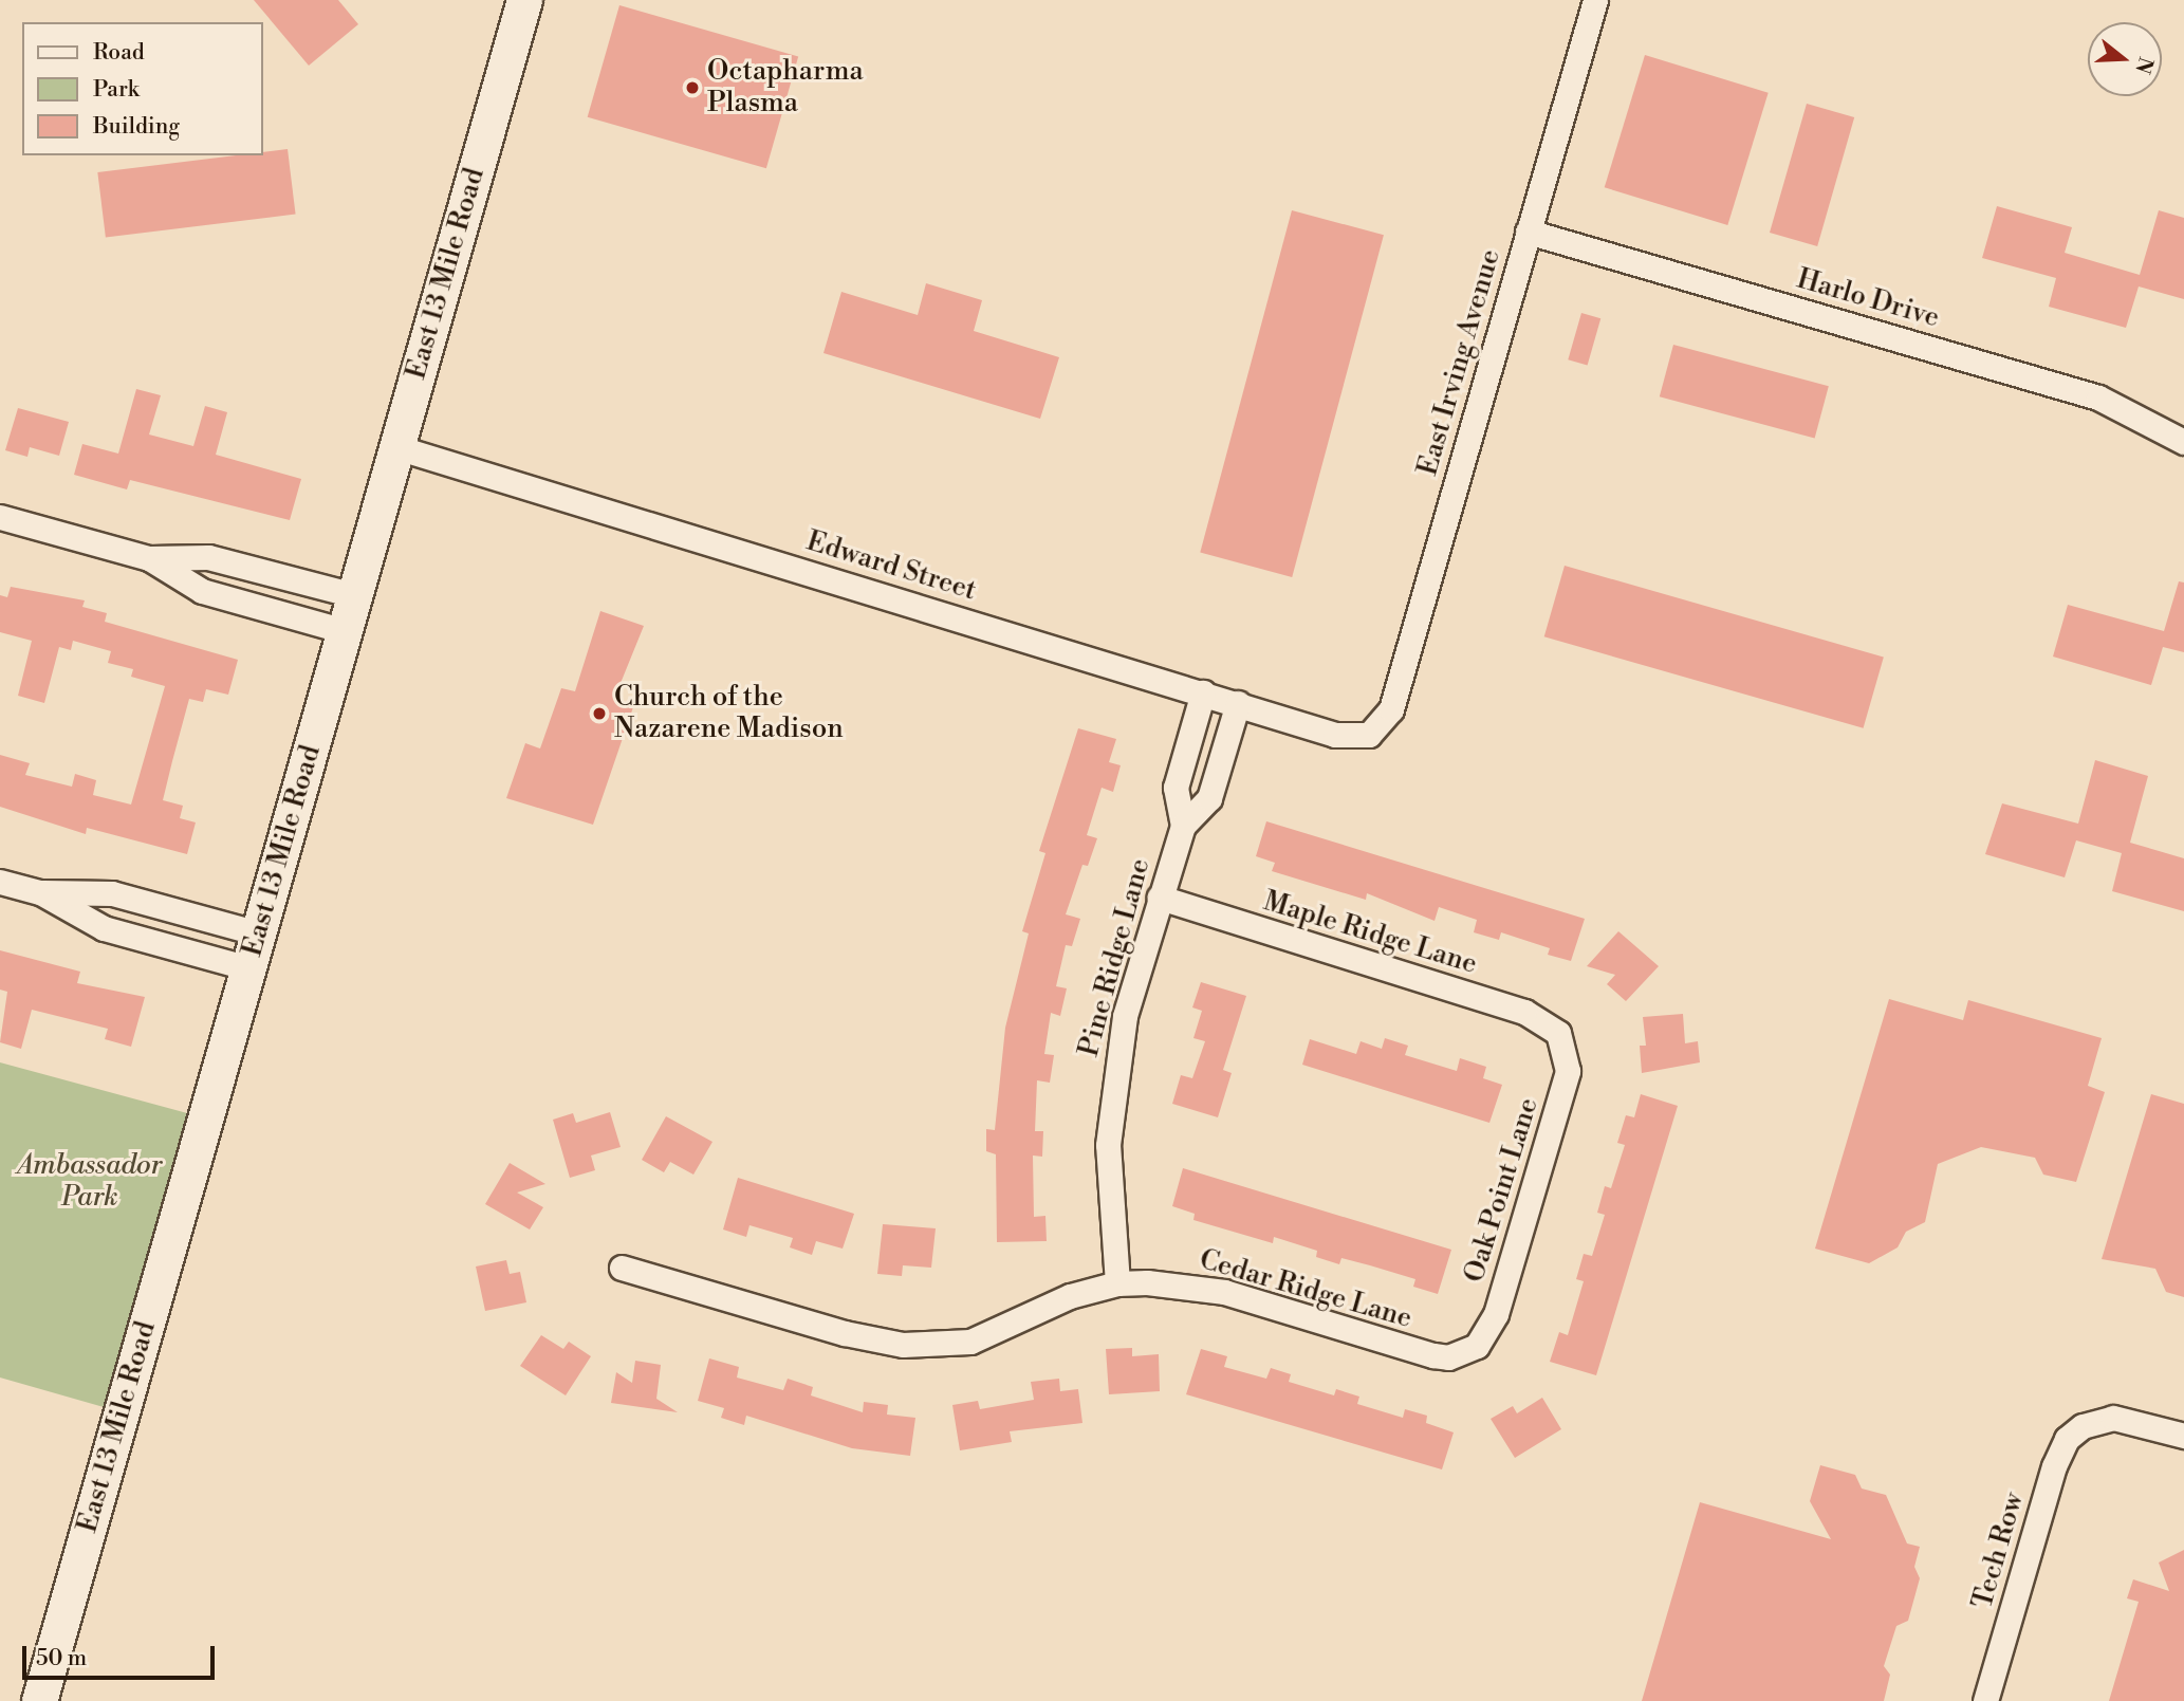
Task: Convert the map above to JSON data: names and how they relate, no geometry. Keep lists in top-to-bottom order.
{
  "streets": {
    "main road": ["East 13 Mile Road"],
    "street": [
      "Harlo Drive",
      "East Irving Avenue",
      "Edward Street",
      "Maple Ridge Lane",
      "Pine Ridge Lane",
      "Oak Point Lane",
      "Cedar Ridge Lane",
      "Tech Row"
    ]
  },
  "crossings": [
    ["East 13 Mile Road", "Edward Street"],
    ["Harlo Drive", "East Irving Avenue"],
    ["East Irving Avenue", "Edward Street"],
    ["Edward Street", "Pine Ridge Lane"],
    ["Maple Ridge Lane", "Pine Ridge Lane"],
    ["Maple Ridge Lane", "Oak Point Lane"],
    ["Pine Ridge Lane", "Cedar Ridge Lane"],
    ["Oak Point Lane", "Cedar Ridge Lane"]
  ],
  "parks": ["Ambassador Park"],
  "places": ["Octapharma Plasma", "Church of the Nazarene Madison"],
  "legend": ["Road", "Park", "Building"],
  "scale_bar": "50 m",
  "north": "right"
}
